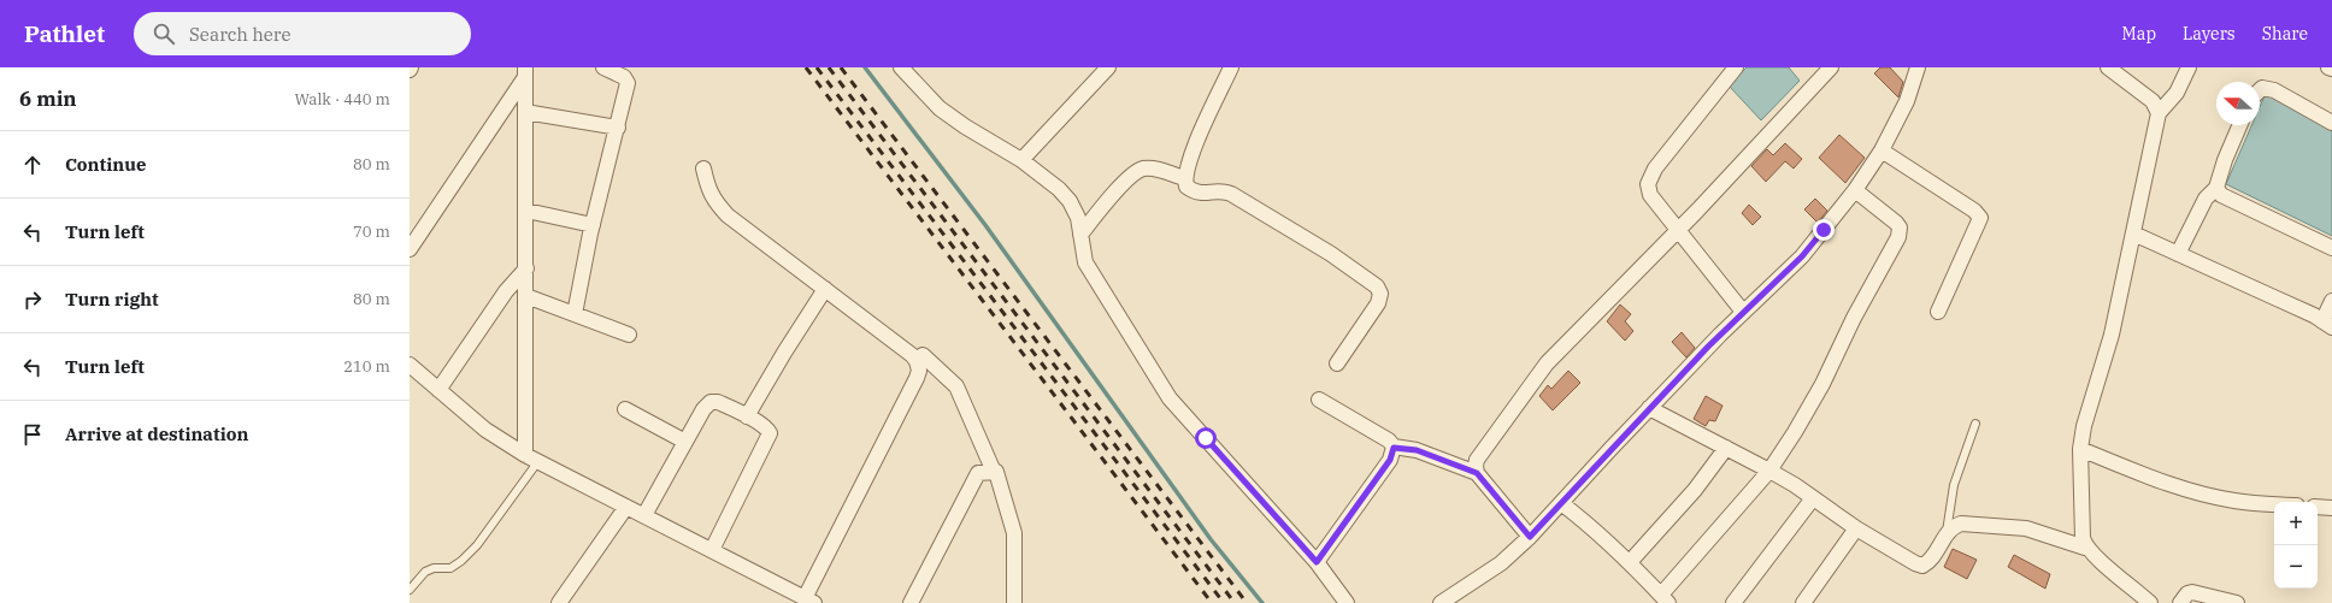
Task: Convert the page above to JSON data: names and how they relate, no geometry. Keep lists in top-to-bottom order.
{
  "north": "left",
  "page": {
    "header": "Pathlet",
    "search": "Search here",
    "nav": ["Map", "Layers", "Share"],
    "heading": ["6 min", "Walk · 440 m"],
    "list": [
      ["Continue", "80 m"],
      ["Turn left", "70 m"],
      ["Turn right", "80 m"],
      ["Turn left", "210 m"],
      "Arrive at destination"
    ],
    "map_buttons": ["+", "−"]
  }
}
